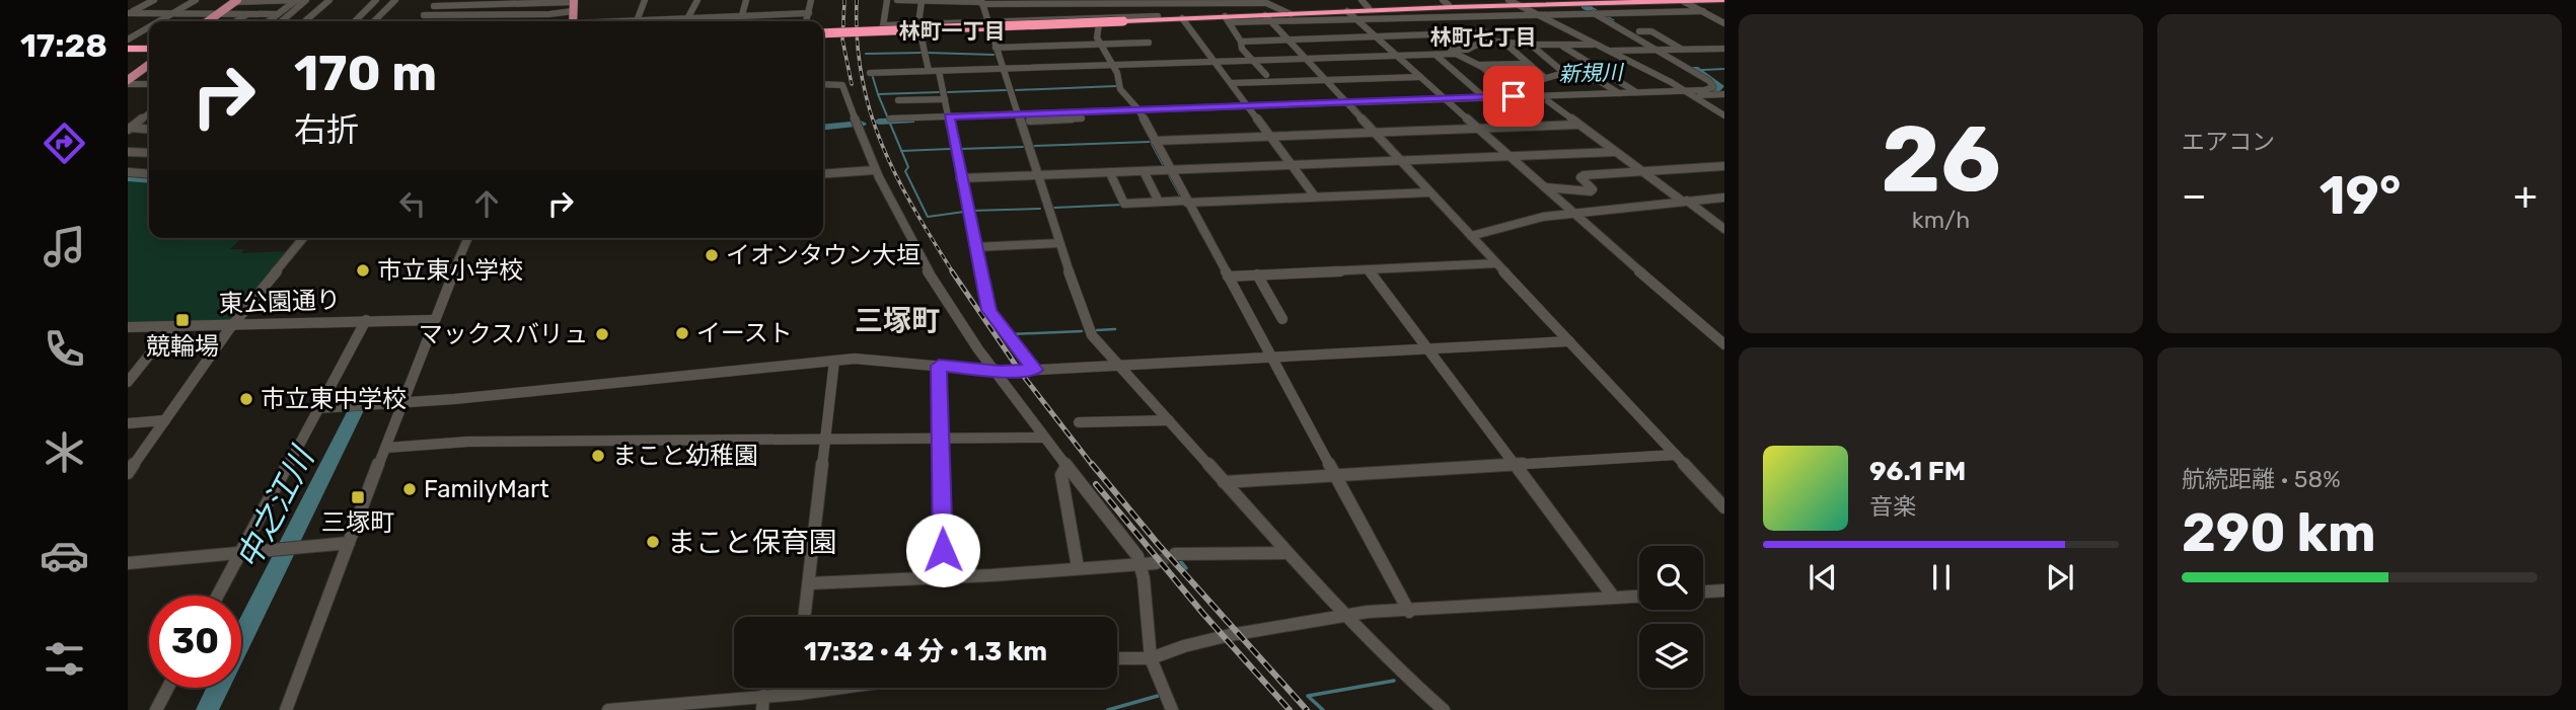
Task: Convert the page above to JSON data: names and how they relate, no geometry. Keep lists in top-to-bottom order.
{
  "streets": {
    "street": ["東公園通り"]
  },
  "districts": ["林町一丁目", "林町七丁目", "三塚町"],
  "water": ["新規川", "中之江川"],
  "places": {
    "other": [
      "イオンタウン大垣",
      "市立東小学校",
      "イースト",
      "マックスバリュ",
      "市立東中学校",
      "まこと幼稚園",
      "FamilyMart",
      "まこと保育園"
    ],
    "transit": ["競輪場", "三塚町"]
  },
  "page": {
    "tabs": "17:28",
    "tile": [
      ["26", "km/h"],
      "エアコン",
      ["航続距離 · 58%", "290 km"]
    ],
    "turn": ["170 m", "右折"],
    "heat": ["−", "19°", "+"],
    "song": ["96.1 FM", "音楽"],
    "limit": "30",
    "trip": "17:32 · 4 分 · 1.3 km"
  }
}
